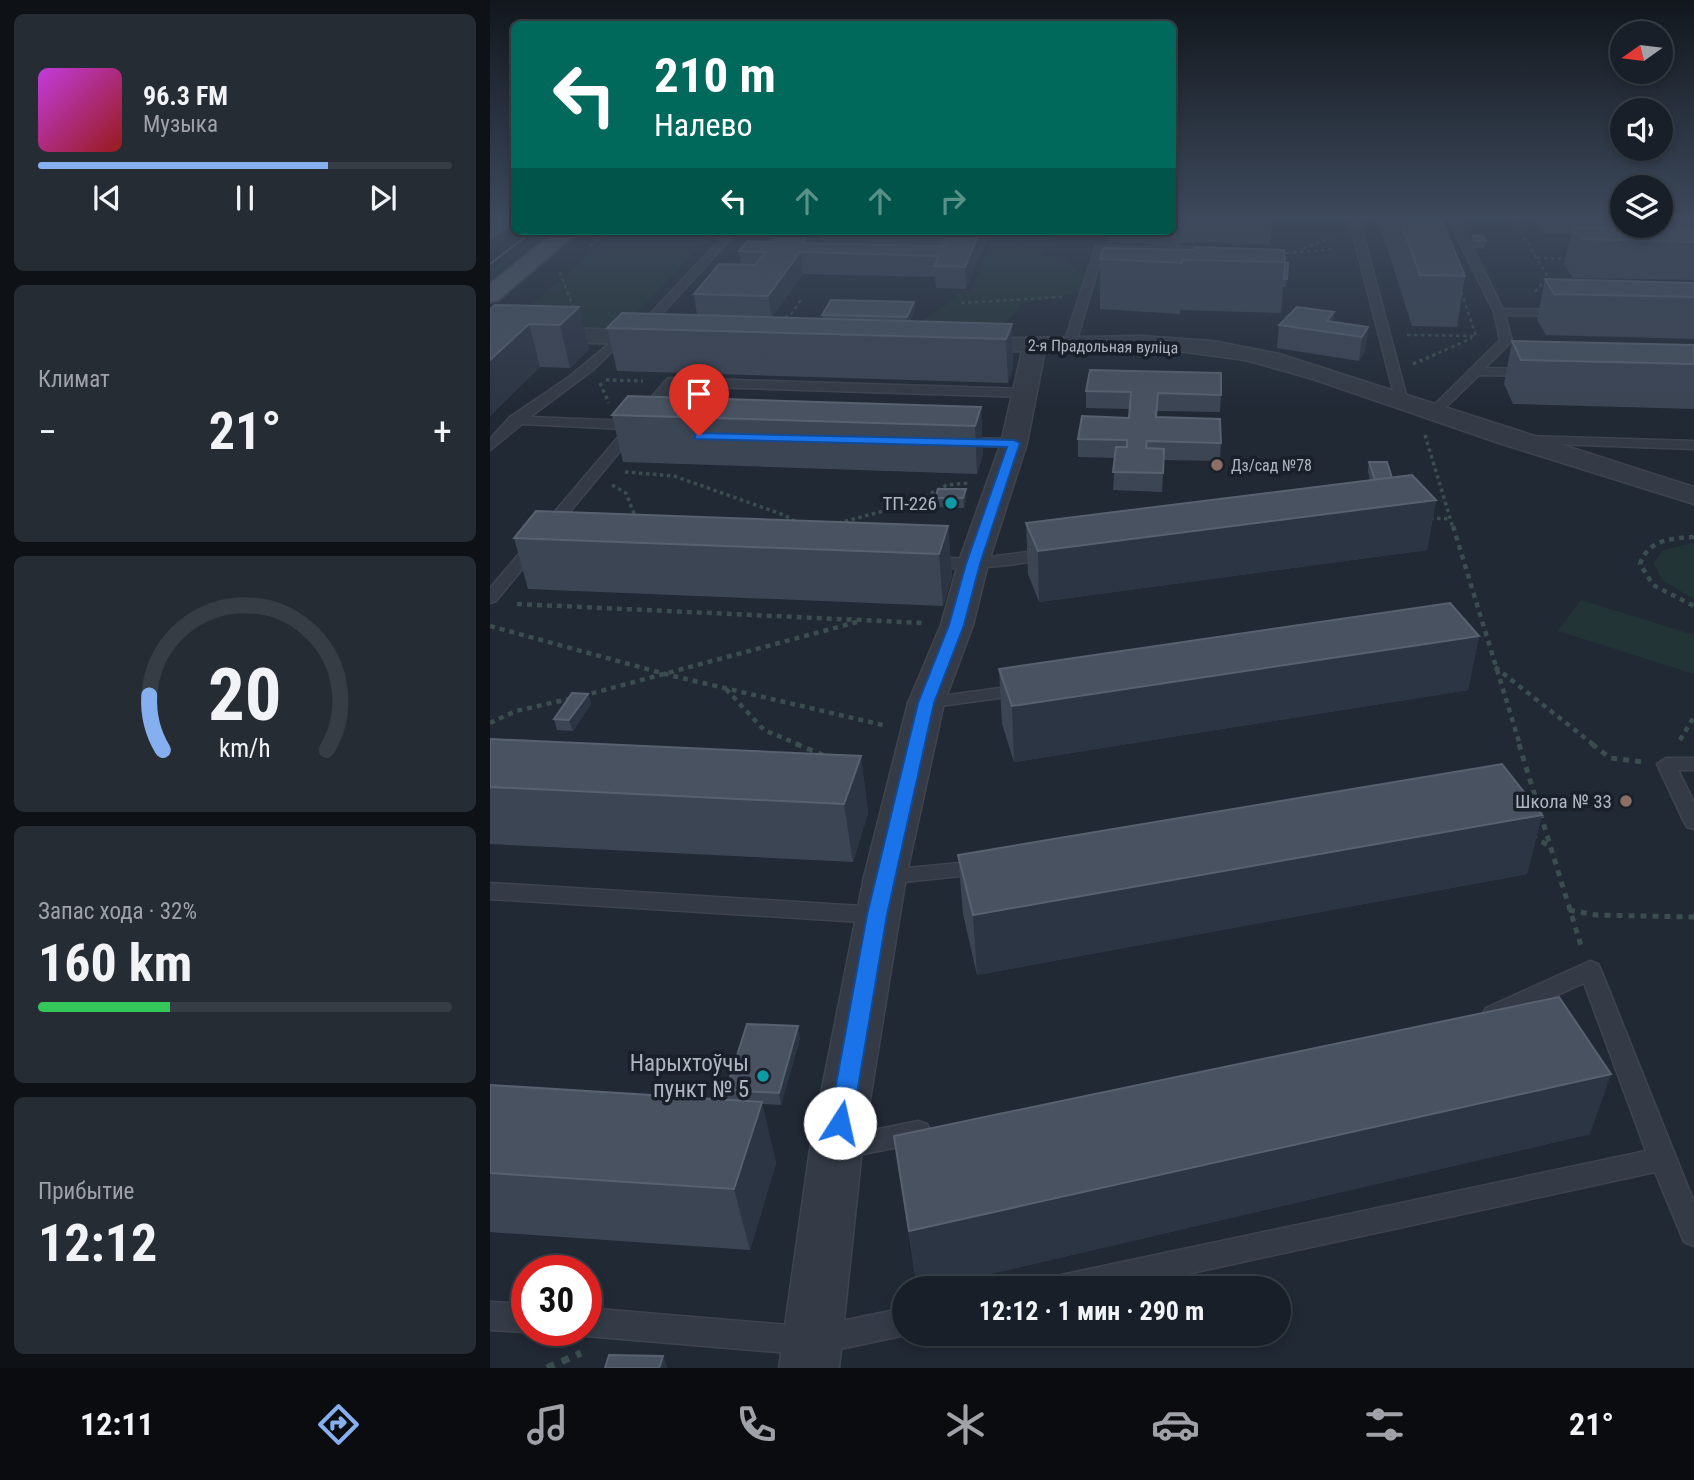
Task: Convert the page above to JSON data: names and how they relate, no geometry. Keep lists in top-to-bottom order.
{
  "streets": {
    "street": ["2-я Прадольная вуліца"]
  },
  "places": [
    "Дз/сад №78",
    "ТП-226",
    "Школа № 33",
    "Нарыхтоўчы пункт № 5"
  ],
  "north": "left",
  "page": {
    "turn": ["210 m", "Налево"],
    "song": ["96.3 FM", "Музыка"],
    "tile": [
      "Климат",
      ["Запас хода · 32%", "160 km"],
      ["Прибытие", "12:12"]
    ],
    "heat": ["−", "21°", "+"],
    "limit": "30",
    "trip": "12:12 · 1 мин · 290 m",
    "tabs": ["12:11", "21°"],
    "gauge": ["20", "km/h"]
  }
}
